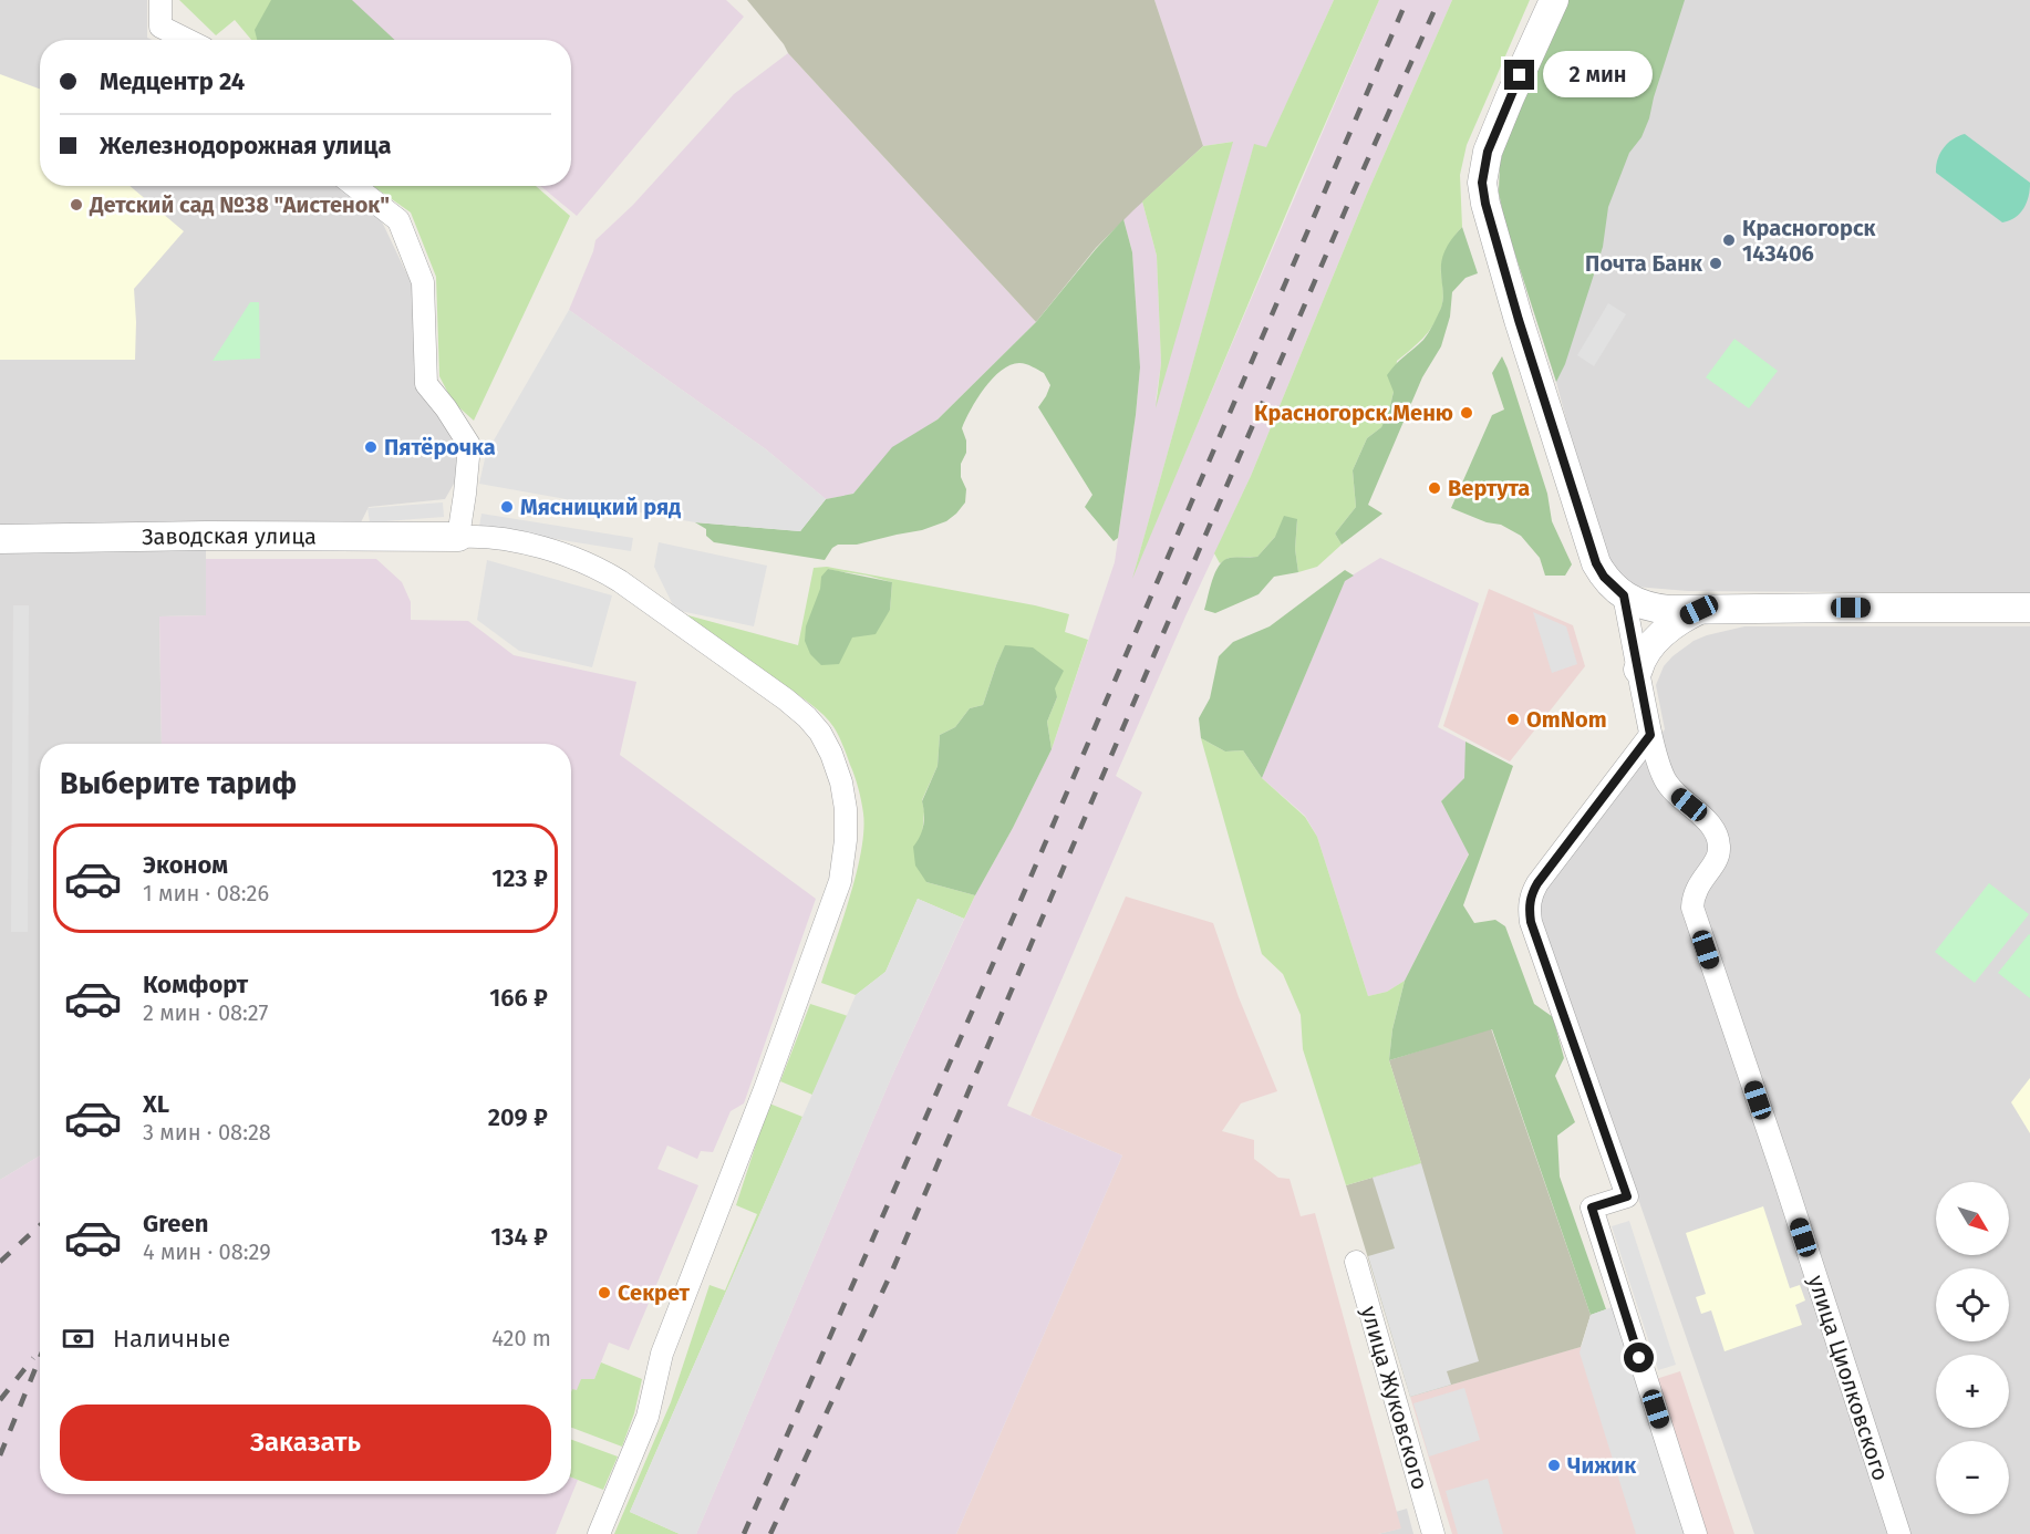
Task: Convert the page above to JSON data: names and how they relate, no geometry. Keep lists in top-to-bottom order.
{
  "streets": {
    "street": ["Заводская улица", "улица Циолковского", "улица Жуковского"]
  },
  "places": [
    "Детский сад №38 \"Аистенок\"",
    "Красногорск 143406",
    "Почта Банк",
    "Красногорск.Меню",
    "Пятёрочка",
    "Вертута",
    "Мясницкий ряд",
    "OmNom",
    "Секрет",
    "Чижик"
  ],
  "north": "bottom right",
  "page": {
    "banner": ["Медцентр 24", "Железнодорожная улица"],
    "bubble": "2 мин",
    "heading": "Выберите тариф",
    "list": [
      {
        "name": "Эконом",
        "note": "1 мин · 08:26",
        "value": "123 ₽"
      },
      {
        "name": "Комфорт",
        "note": "2 мин · 08:27",
        "value": "166 ₽"
      },
      {
        "name": "XL",
        "note": "3 мин · 08:28",
        "value": "209 ₽"
      },
      {
        "name": "Green",
        "note": "4 мин · 08:29",
        "value": "134 ₽"
      }
    ],
    "map_buttons": ["+", "−"],
    "pay": ["Наличные", "420 m"],
    "buttons": "Заказать"
  }
}
